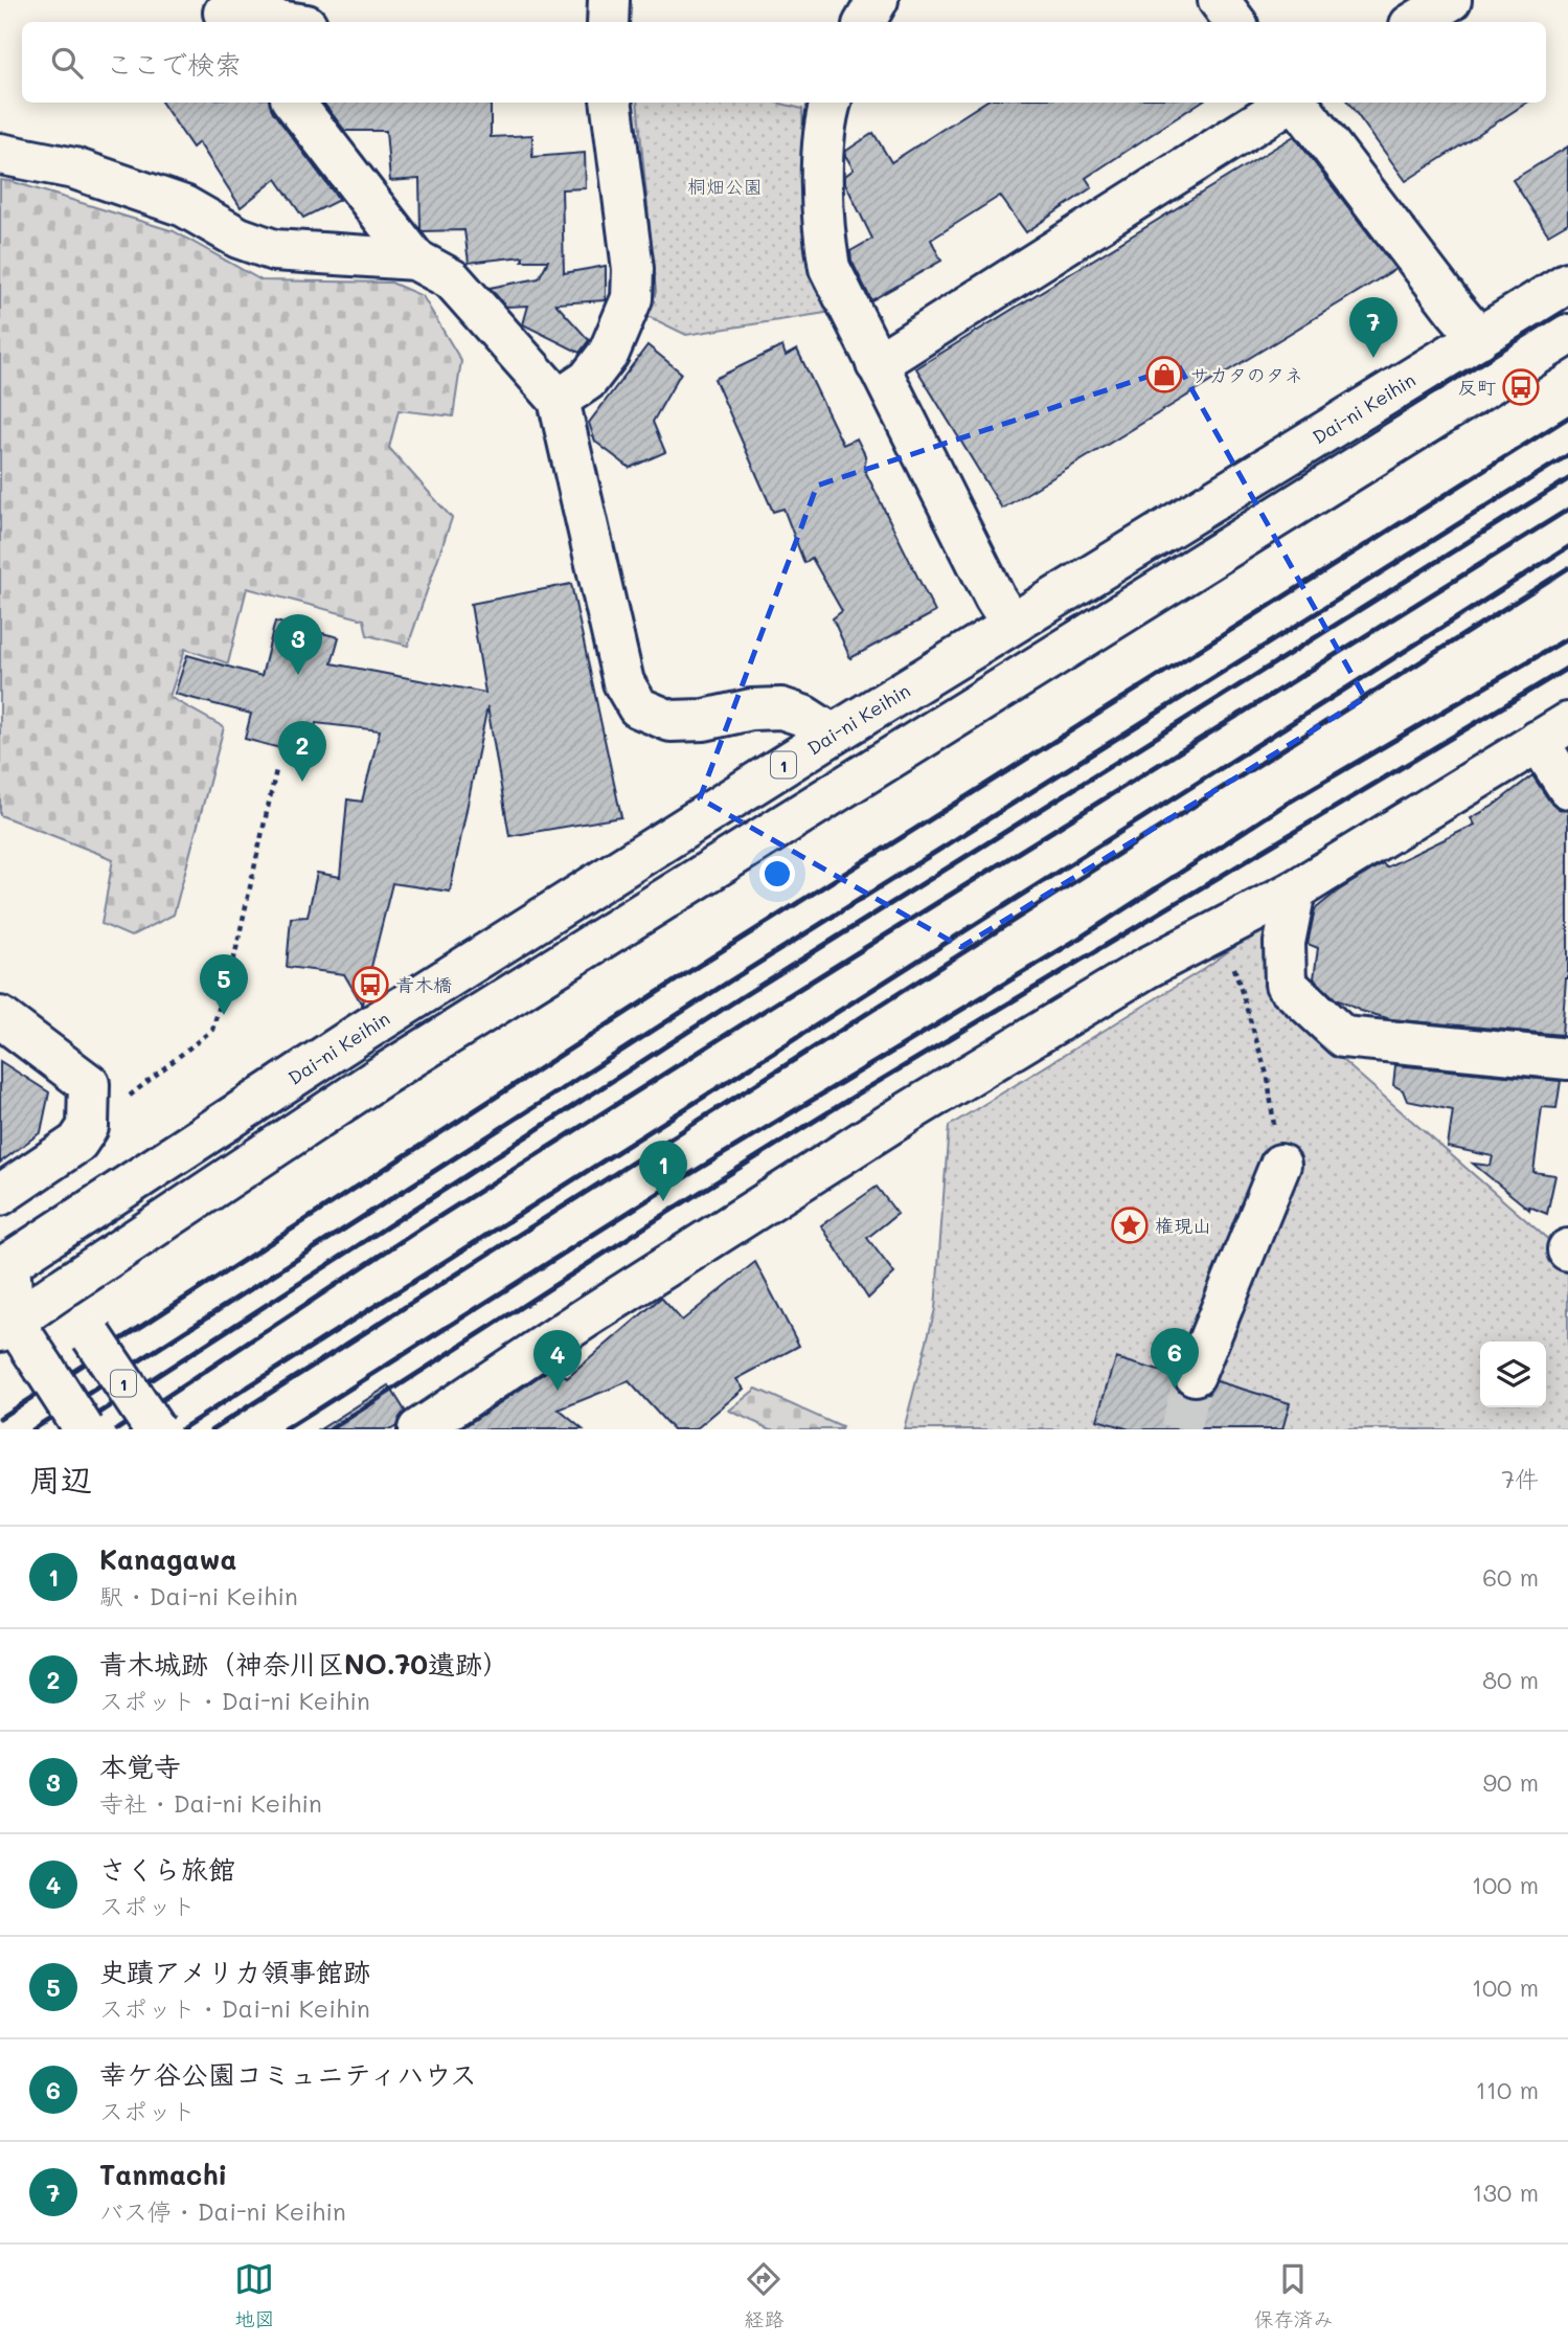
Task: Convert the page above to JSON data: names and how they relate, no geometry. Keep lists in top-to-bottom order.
{
  "streets": {
    "main road": ["Dai-ni Keihin", "1"]
  },
  "crossings": [
    ["Dai-ni Keihin", "1"]
  ],
  "parks": ["桐畑公園"],
  "places": {
    "shop": ["サカタのタネ"],
    "bus stop": ["反町", "青木橋"],
    "place": ["権現山"]
  },
  "page": {
    "search": "ここで検索",
    "pins": [
      "7",
      "3",
      "2",
      "5",
      "1",
      "6",
      "4"
    ],
    "heading": ["周辺", "7件"],
    "list": [
      {
        "mark": "1",
        "name": "Kanagawa",
        "note": "駅 · Dai-ni Keihin",
        "value": "60 m"
      },
      {
        "mark": "2",
        "name": "青木城跡（神奈川区NO.70遺跡）",
        "note": "スポット · Dai-ni Keihin",
        "value": "80 m"
      },
      {
        "mark": "3",
        "name": "本覚寺",
        "note": "寺社 · Dai-ni Keihin",
        "value": "90 m"
      },
      {
        "mark": "4",
        "name": "さくら旅館",
        "note": "スポット",
        "value": "100 m"
      },
      {
        "mark": "5",
        "name": "史蹟アメリカ領事館跡",
        "note": "スポット · Dai-ni Keihin",
        "value": "100 m"
      },
      {
        "mark": "6",
        "name": "幸ケ谷公園コミュニティハウス",
        "note": "スポット",
        "value": "110 m"
      },
      {
        "mark": "7",
        "name": "Tanmachi",
        "note": "バス停 · Dai-ni Keihin",
        "value": "130 m"
      }
    ],
    "nav": ["地図", "経路", "保存済み"]
  }
}
